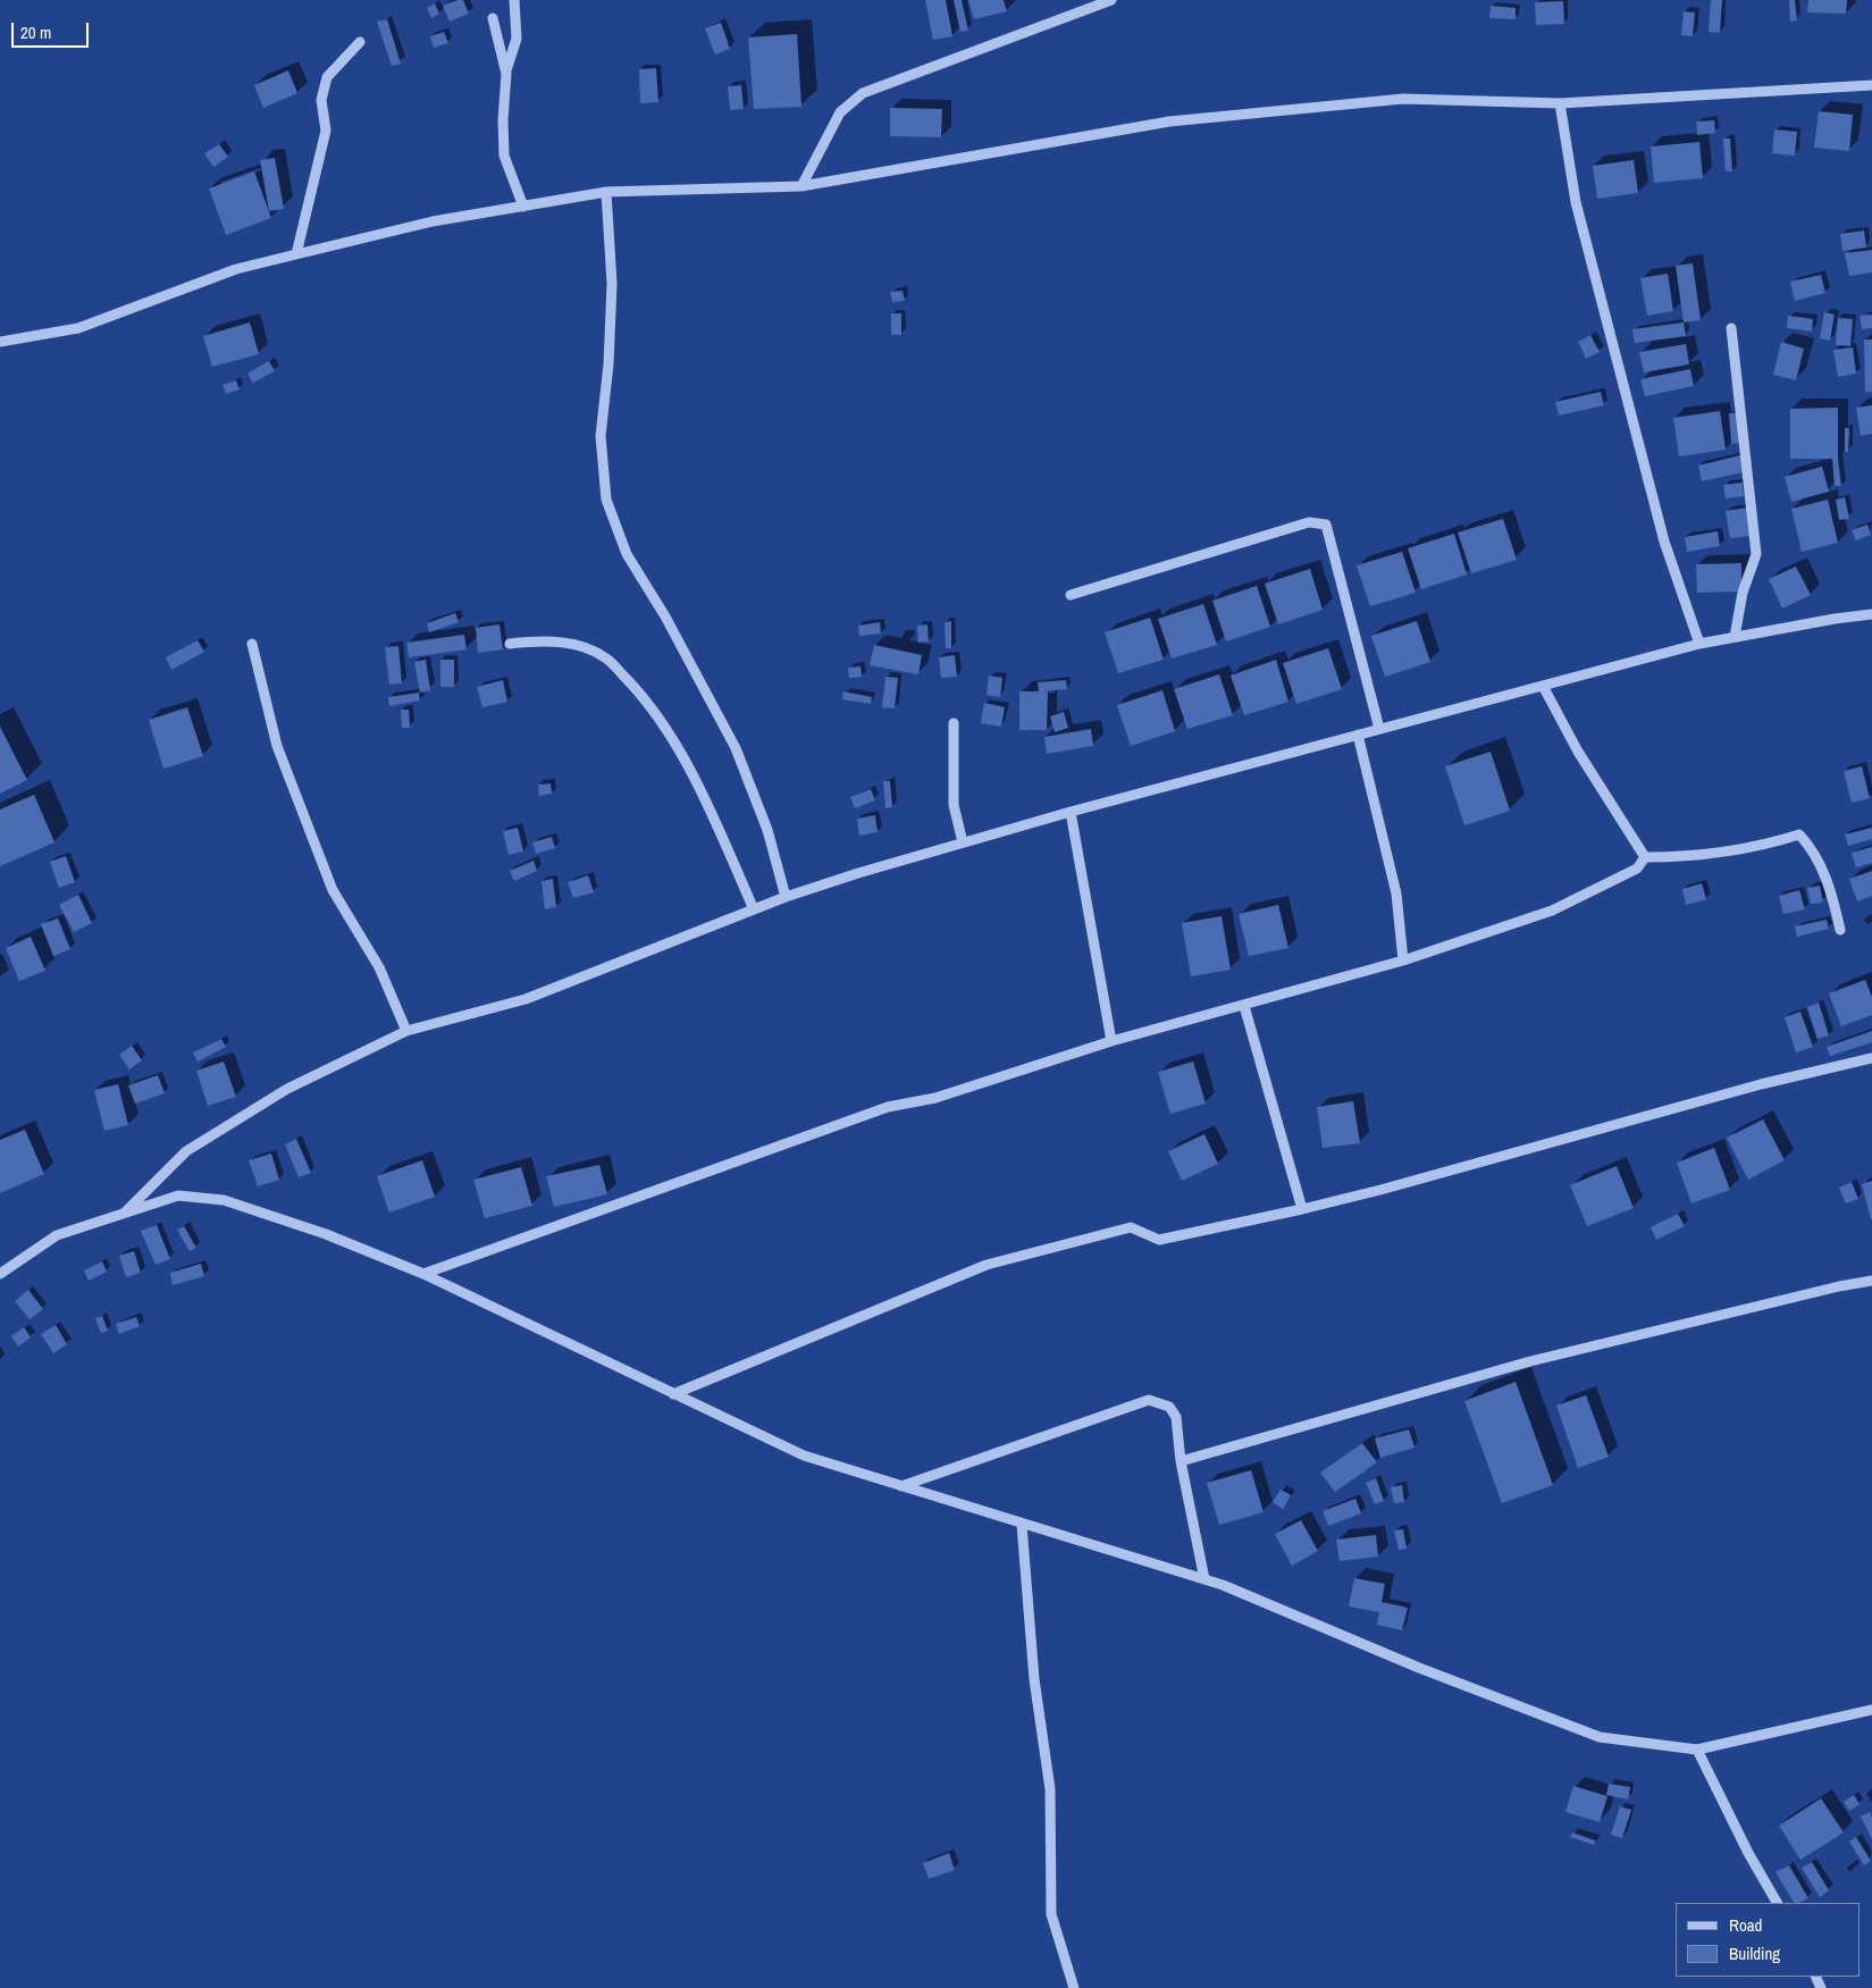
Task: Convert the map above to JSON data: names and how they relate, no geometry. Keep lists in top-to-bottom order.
{
  "legend": ["Road", "Building"],
  "scale_bar": "20 m"
}
